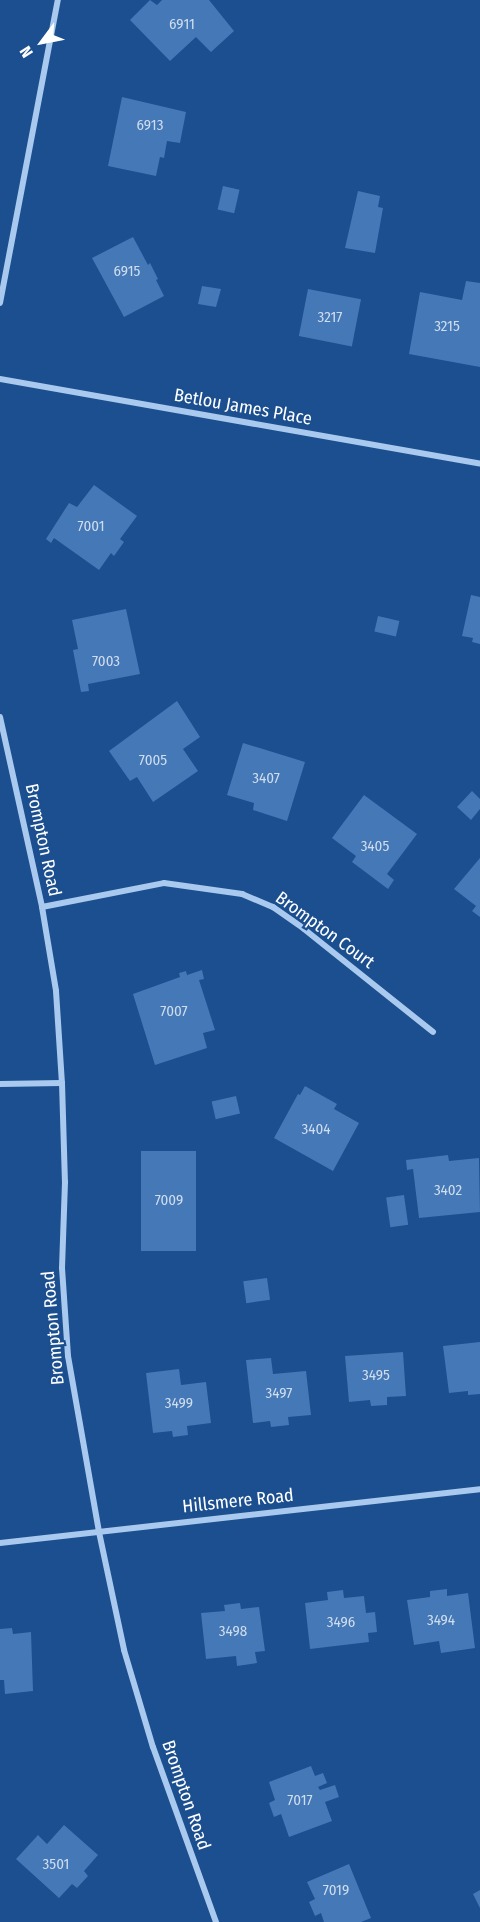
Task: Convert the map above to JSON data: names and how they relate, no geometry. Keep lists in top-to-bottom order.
{
  "streets": {
    "street": [
      "Betlou James Place",
      "Brompton Road",
      "Brompton Court",
      "Hillsmere Road"
    ]
  },
  "crossings": [
    ["Brompton Road", "Brompton Court"],
    ["Brompton Road", "Hillsmere Road"]
  ],
  "house_numbers": [
    "6911",
    "6913",
    "6915",
    "3217",
    "3215",
    "7001",
    "7003",
    "7005",
    "3407",
    "3405",
    "7007",
    "3404",
    "3402",
    "7009",
    "3495",
    "3497",
    "3499",
    "3494",
    "3496",
    "3498",
    "7017",
    "3501",
    "7019"
  ],
  "north": "bottom left"
}
